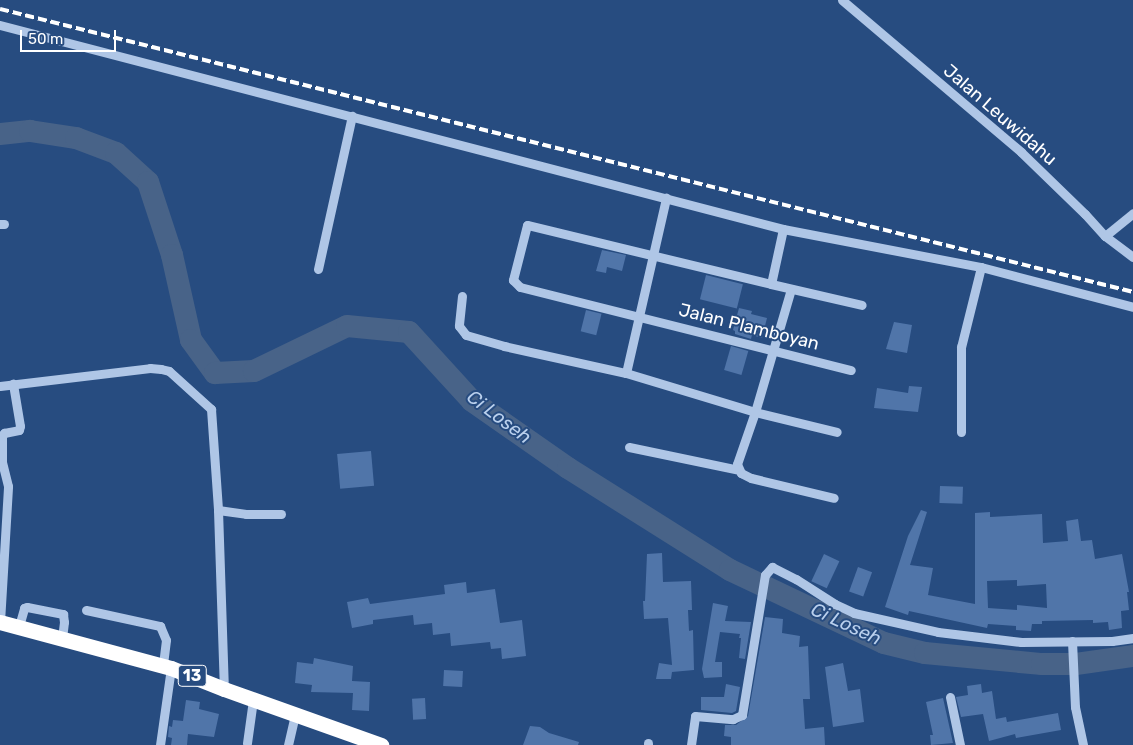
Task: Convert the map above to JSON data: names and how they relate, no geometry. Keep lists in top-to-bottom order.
{
  "streets": {
    "highway": ["13"],
    "street": ["Jalan Leuwidahu", "Jalan Plamboyan"]
  },
  "water": ["Ci Loseh"],
  "scale_bar": "50 m"
}
